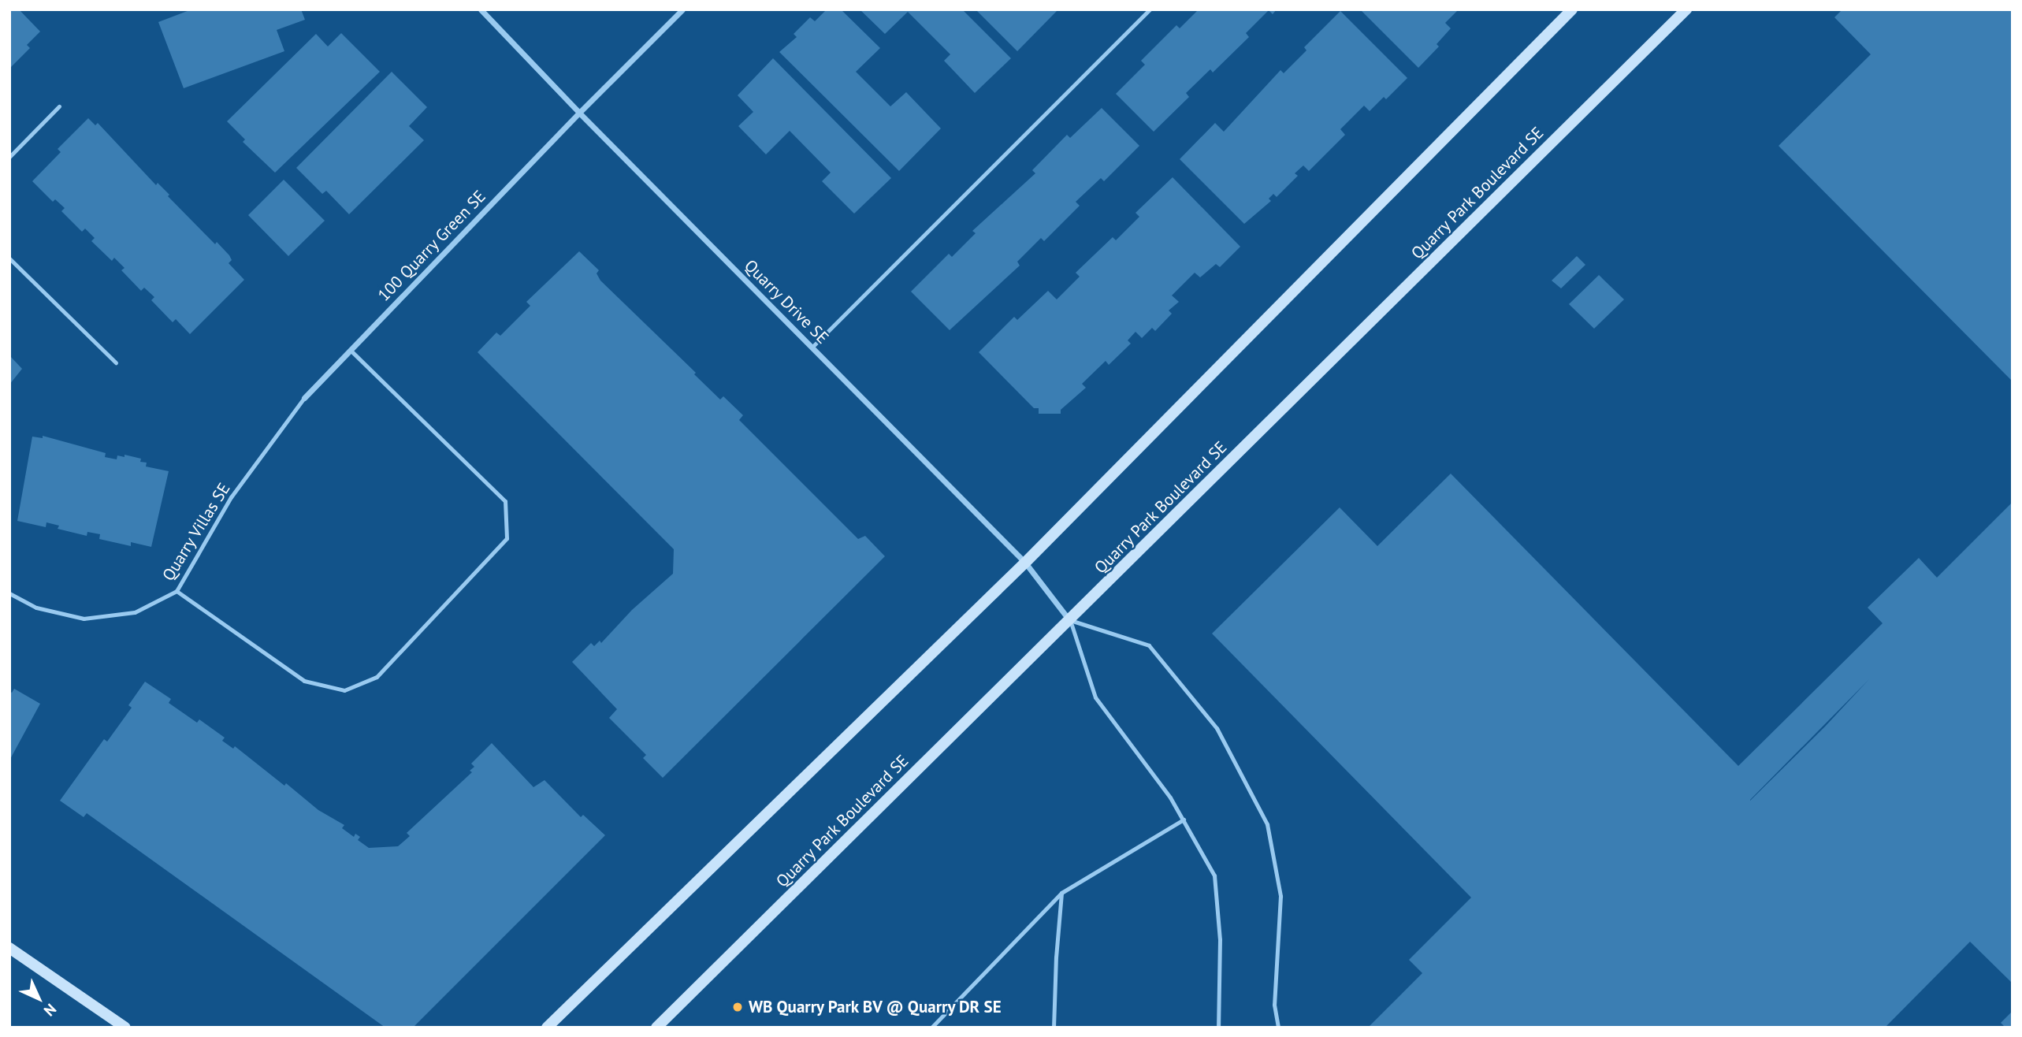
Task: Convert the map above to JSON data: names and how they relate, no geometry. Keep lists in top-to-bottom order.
{
  "streets": {
    "street": ["Quarry Park Boulevard SE", "100 Quarry Green SE", "Quarry Drive SE"],
    "lane": ["Quarry Villas SE"]
  },
  "crossings": [
    ["Quarry Park Boulevard SE", "Quarry Drive SE"],
    ["100 Quarry Green SE", "Quarry Drive SE"],
    ["100 Quarry Green SE", "Quarry Villas SE"]
  ],
  "places": ["WB Quarry Park BV @ Quarry DR SE"],
  "north": "bottom right"
}
